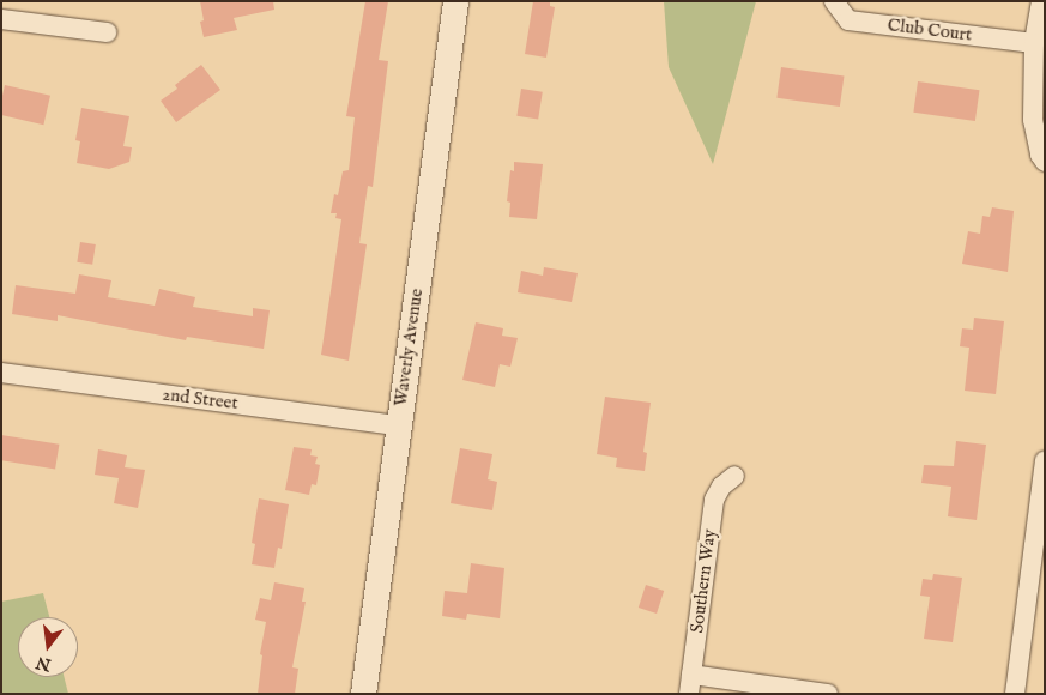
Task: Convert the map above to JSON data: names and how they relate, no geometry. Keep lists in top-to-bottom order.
{
  "streets": {
    "street": [
      "Club Court",
      "Waverly Avenue",
      "2nd Street",
      "Southern Way"
    ]
  },
  "crossings": [
    ["Waverly Avenue", "2nd Street"]
  ],
  "north": "bottom"
}
